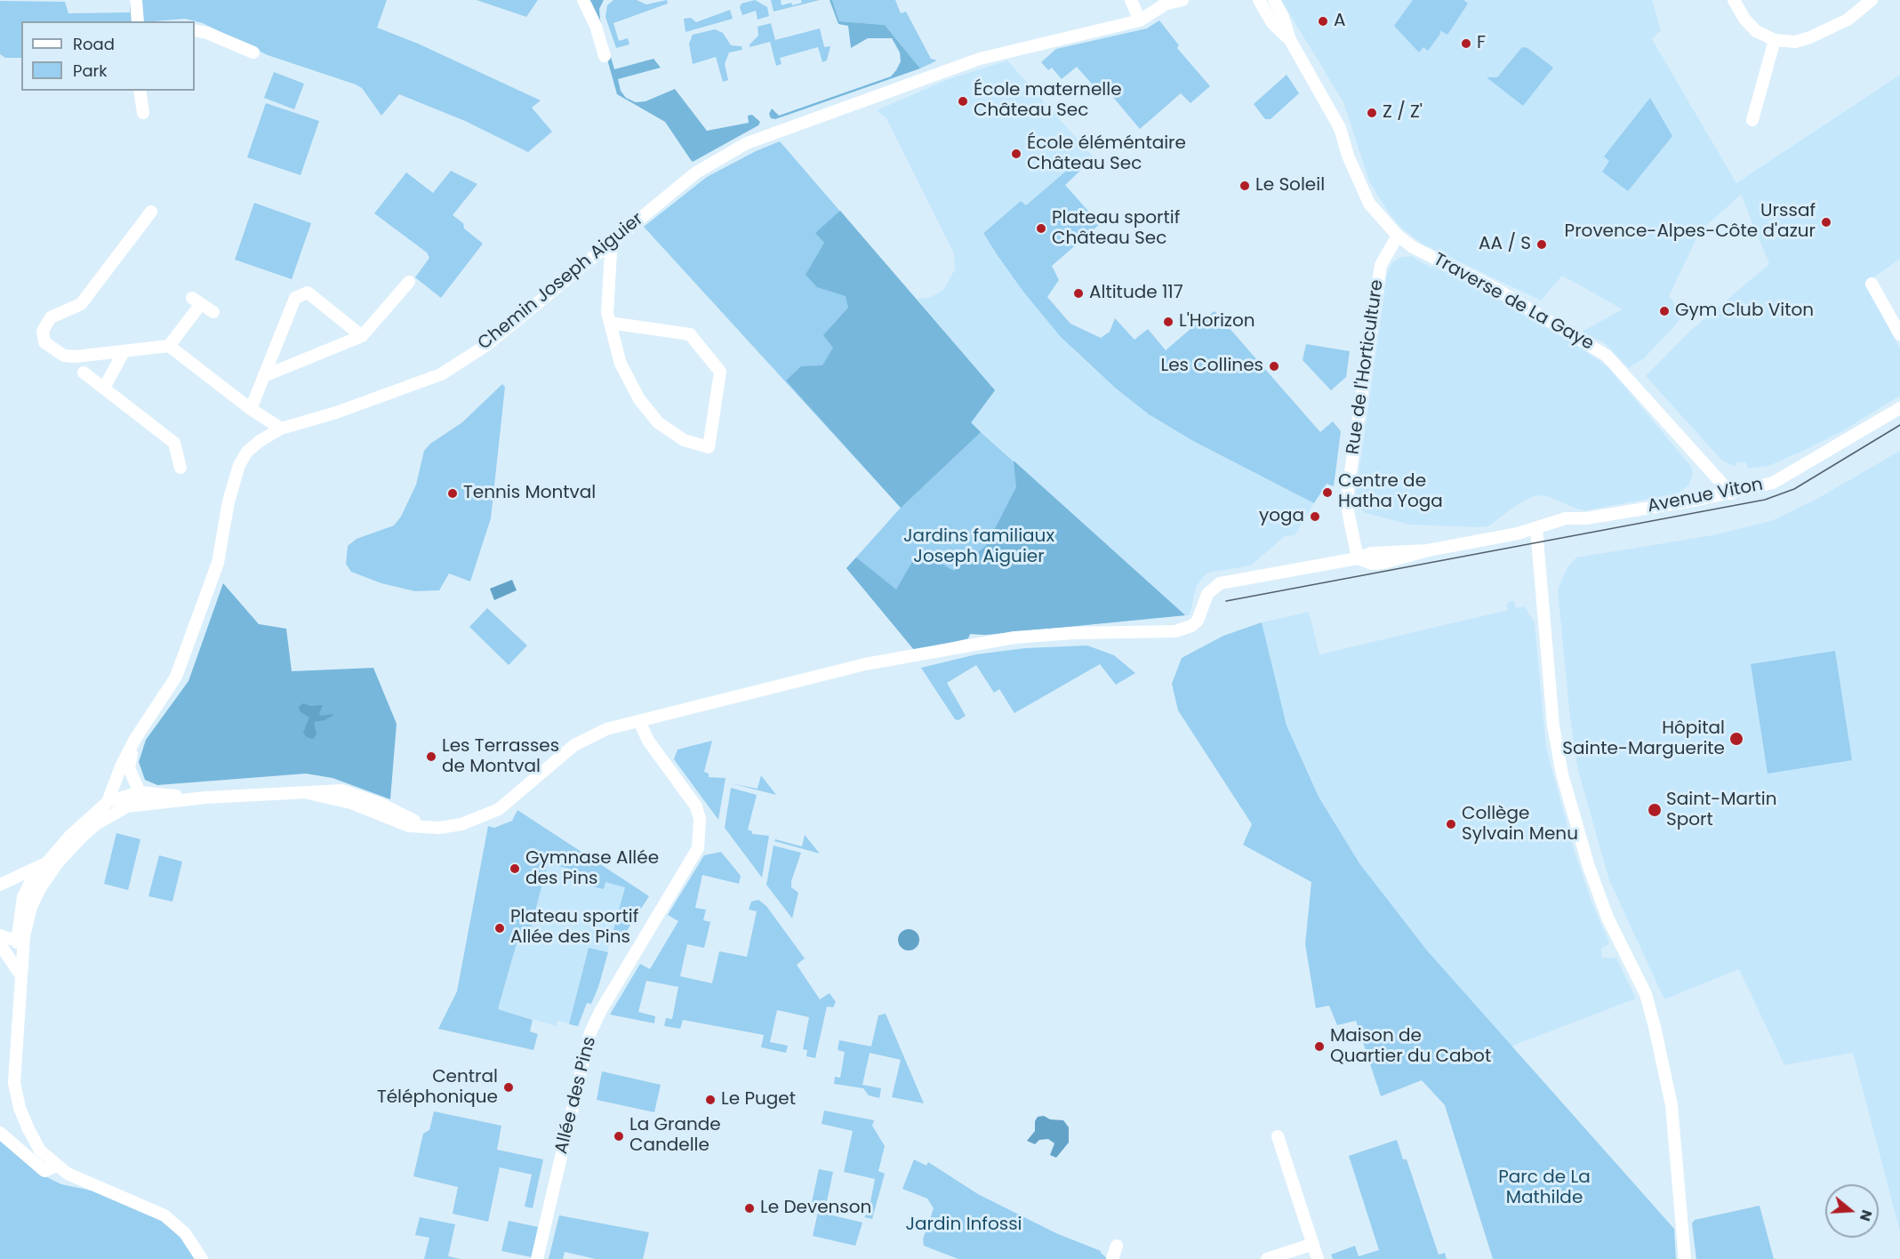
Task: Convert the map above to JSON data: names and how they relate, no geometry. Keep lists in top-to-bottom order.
{
  "streets": {
    "street": [
      "Chemin Joseph Aiguier",
      "Traverse de La Gaye",
      "Rue de l'Horticulture",
      "Avenue Viton",
      "Allée des Pins"
    ]
  },
  "crossings": [
    ["Traverse de La Gaye", "Rue de l'Horticulture"],
    ["Traverse de La Gaye", "Avenue Viton"],
    ["Rue de l'Horticulture", "Avenue Viton"],
    ["Avenue Viton", "Allée des Pins"]
  ],
  "parks": ["Jardins familiaux Joseph Aiguier", "Parc de La Mathilde", "Jardin Infossi"],
  "places": [
    "A",
    "F",
    "École maternelle Château Sec",
    "Z / Z'",
    "École éléméntaire Château Sec",
    "Le Soleil",
    "Urssaf Provence-Alpes-Côte d'azur",
    "Plateau sportif Château Sec",
    "AA / S",
    "Altitude 117",
    "Gym Club Viton",
    "L'Horizon",
    "Les Collines",
    "Centre de Hatha Yoga",
    "Tennis Montval",
    "yoga",
    "Hôpital Sainte-Marguerite",
    "Les Terrasses de Montval",
    "Saint-Martin Sport",
    "Collège Sylvain Menu",
    "Gymnase Allée des Pins",
    "Plateau sportif Allée des Pins",
    "Maison de Quartier du Cabot",
    "Central Téléphonique",
    "Le Puget",
    "La Grande Candelle",
    "Le Devenson"
  ],
  "legend": ["Road", "Park"],
  "north": "right"
}
